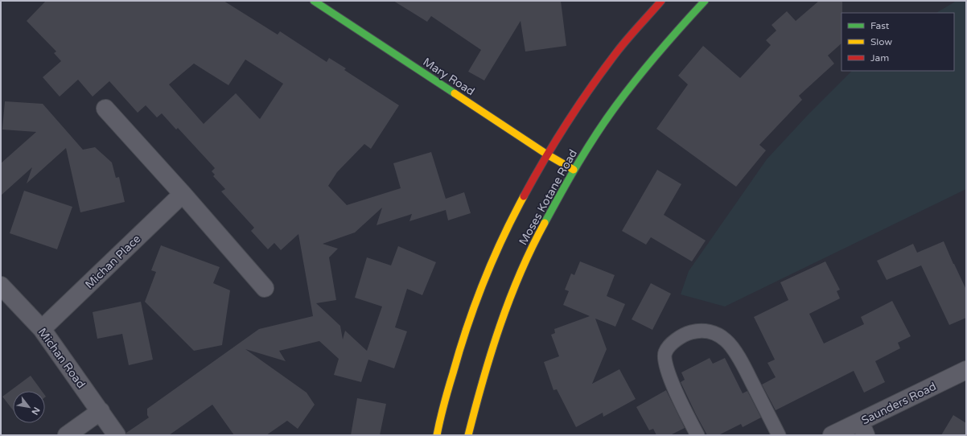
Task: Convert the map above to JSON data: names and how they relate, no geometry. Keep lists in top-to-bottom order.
{
  "streets": {
    "street": [
      "Mary Road",
      "Moses Kotane Road",
      "Michan Place",
      "Michan Road",
      "Saunders Road"
    ]
  },
  "crossings": [
    ["Mary Road", "Moses Kotane Road"],
    ["Michan Place", "Michan Road"]
  ],
  "legend": ["Fast", "Slow", "Jam"],
  "north": "bottom right"
}
